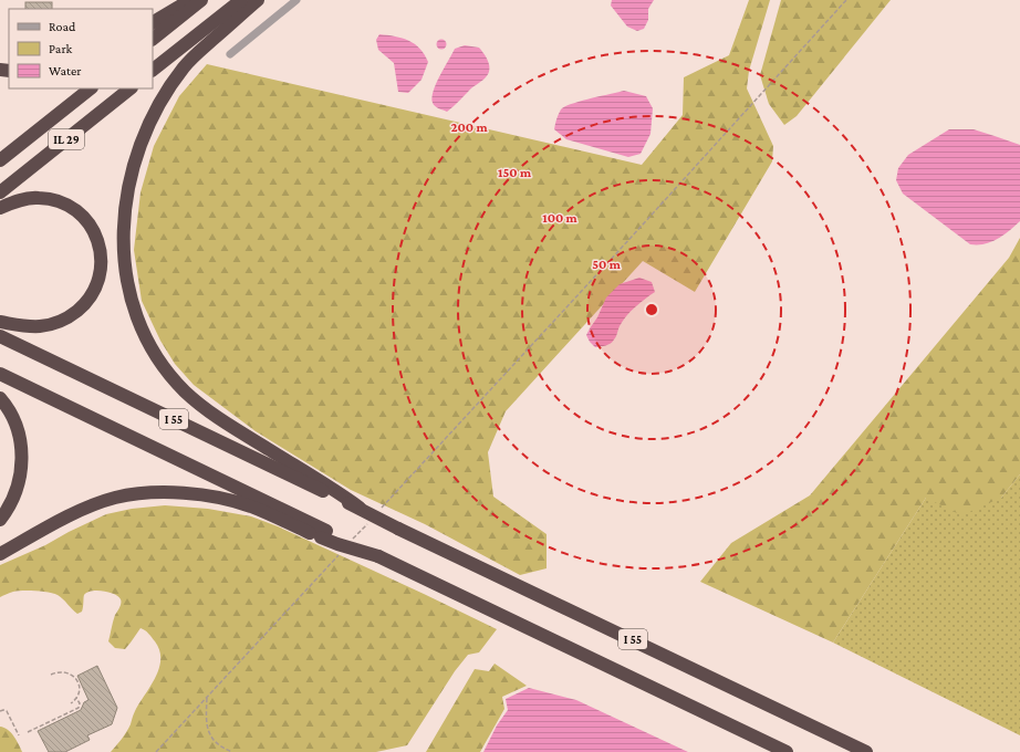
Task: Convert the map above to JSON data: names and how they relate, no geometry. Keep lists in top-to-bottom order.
{
  "streets": {
    "highway": ["IL 29", "I 55"]
  },
  "legend": ["Road", "Park", "Water"],
  "rings": [
    "200 m",
    "150 m",
    "100 m",
    "50 m"
  ]
}
